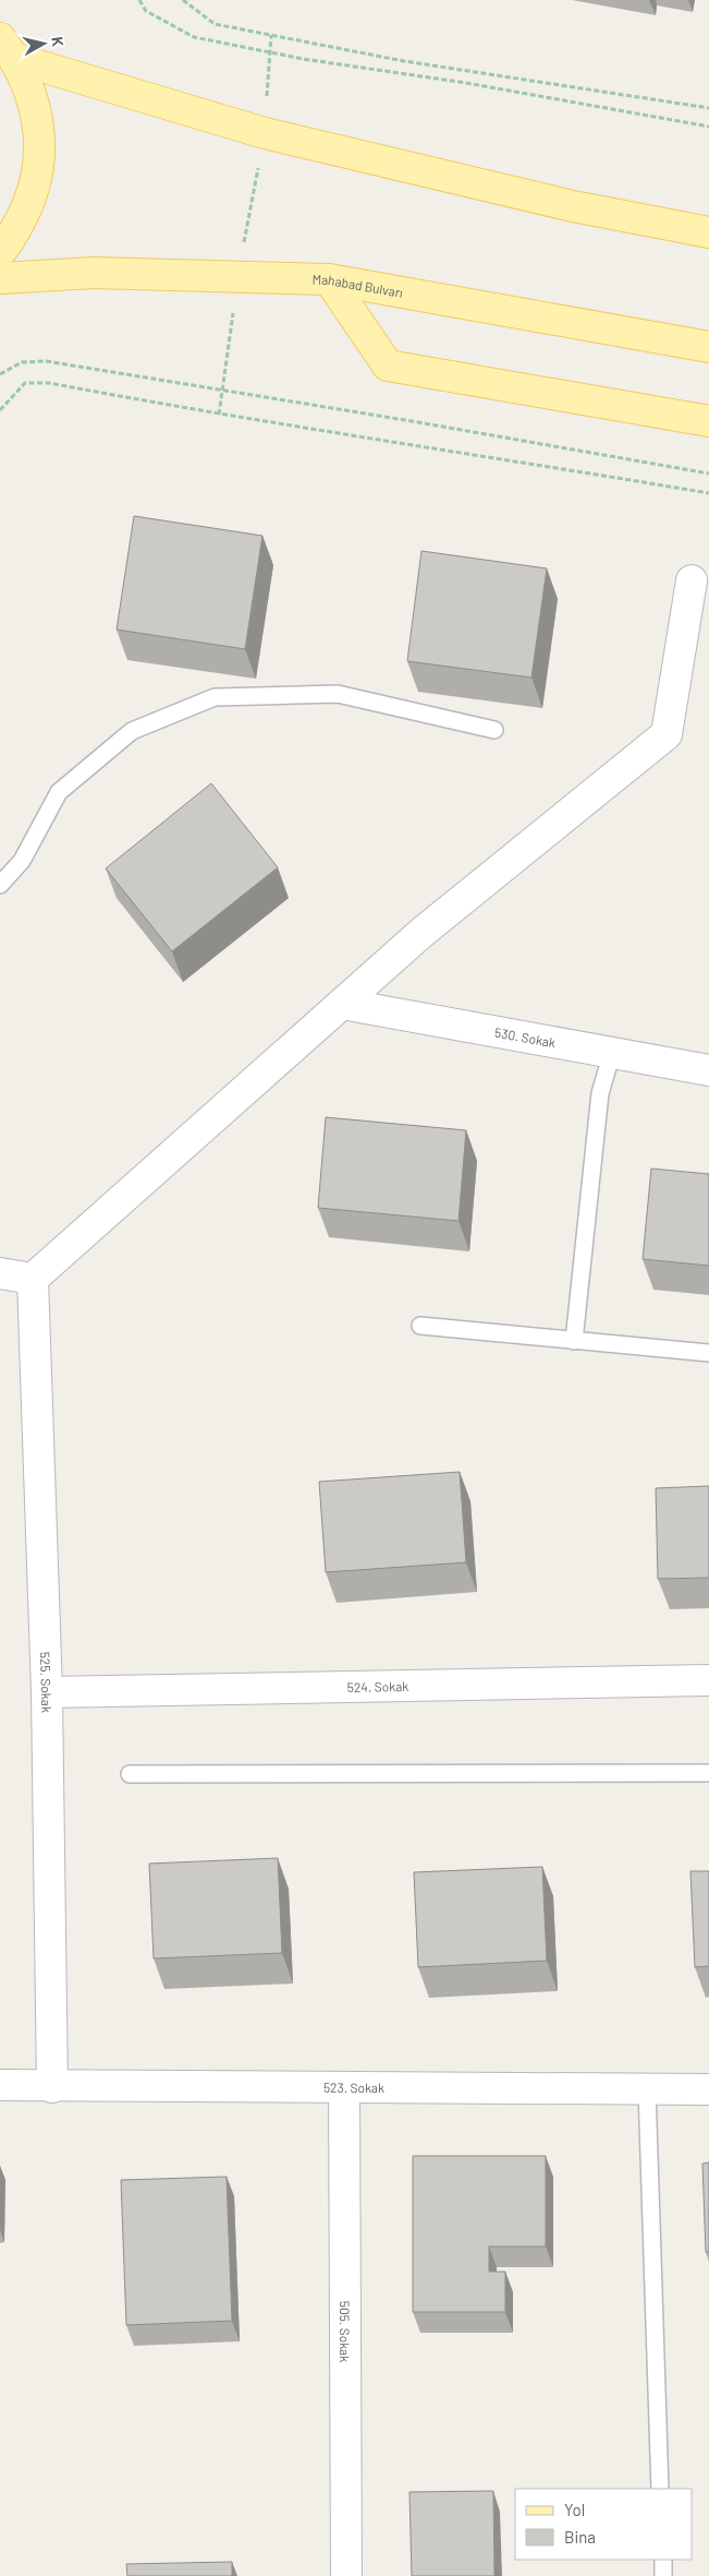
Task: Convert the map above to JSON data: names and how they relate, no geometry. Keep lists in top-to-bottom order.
{
  "streets": {
    "main road": ["Mahabad Bulvarı"],
    "street": [
      "530. Sokak",
      "525. Sokak",
      "524. Sokak",
      "523. Sokak",
      "505. Sokak"
    ]
  },
  "crossings": [
    ["525. Sokak", "524. Sokak"],
    ["525. Sokak", "523. Sokak"],
    ["523. Sokak", "505. Sokak"]
  ],
  "legend": ["Yol", "Bina"],
  "north": "right"
}
